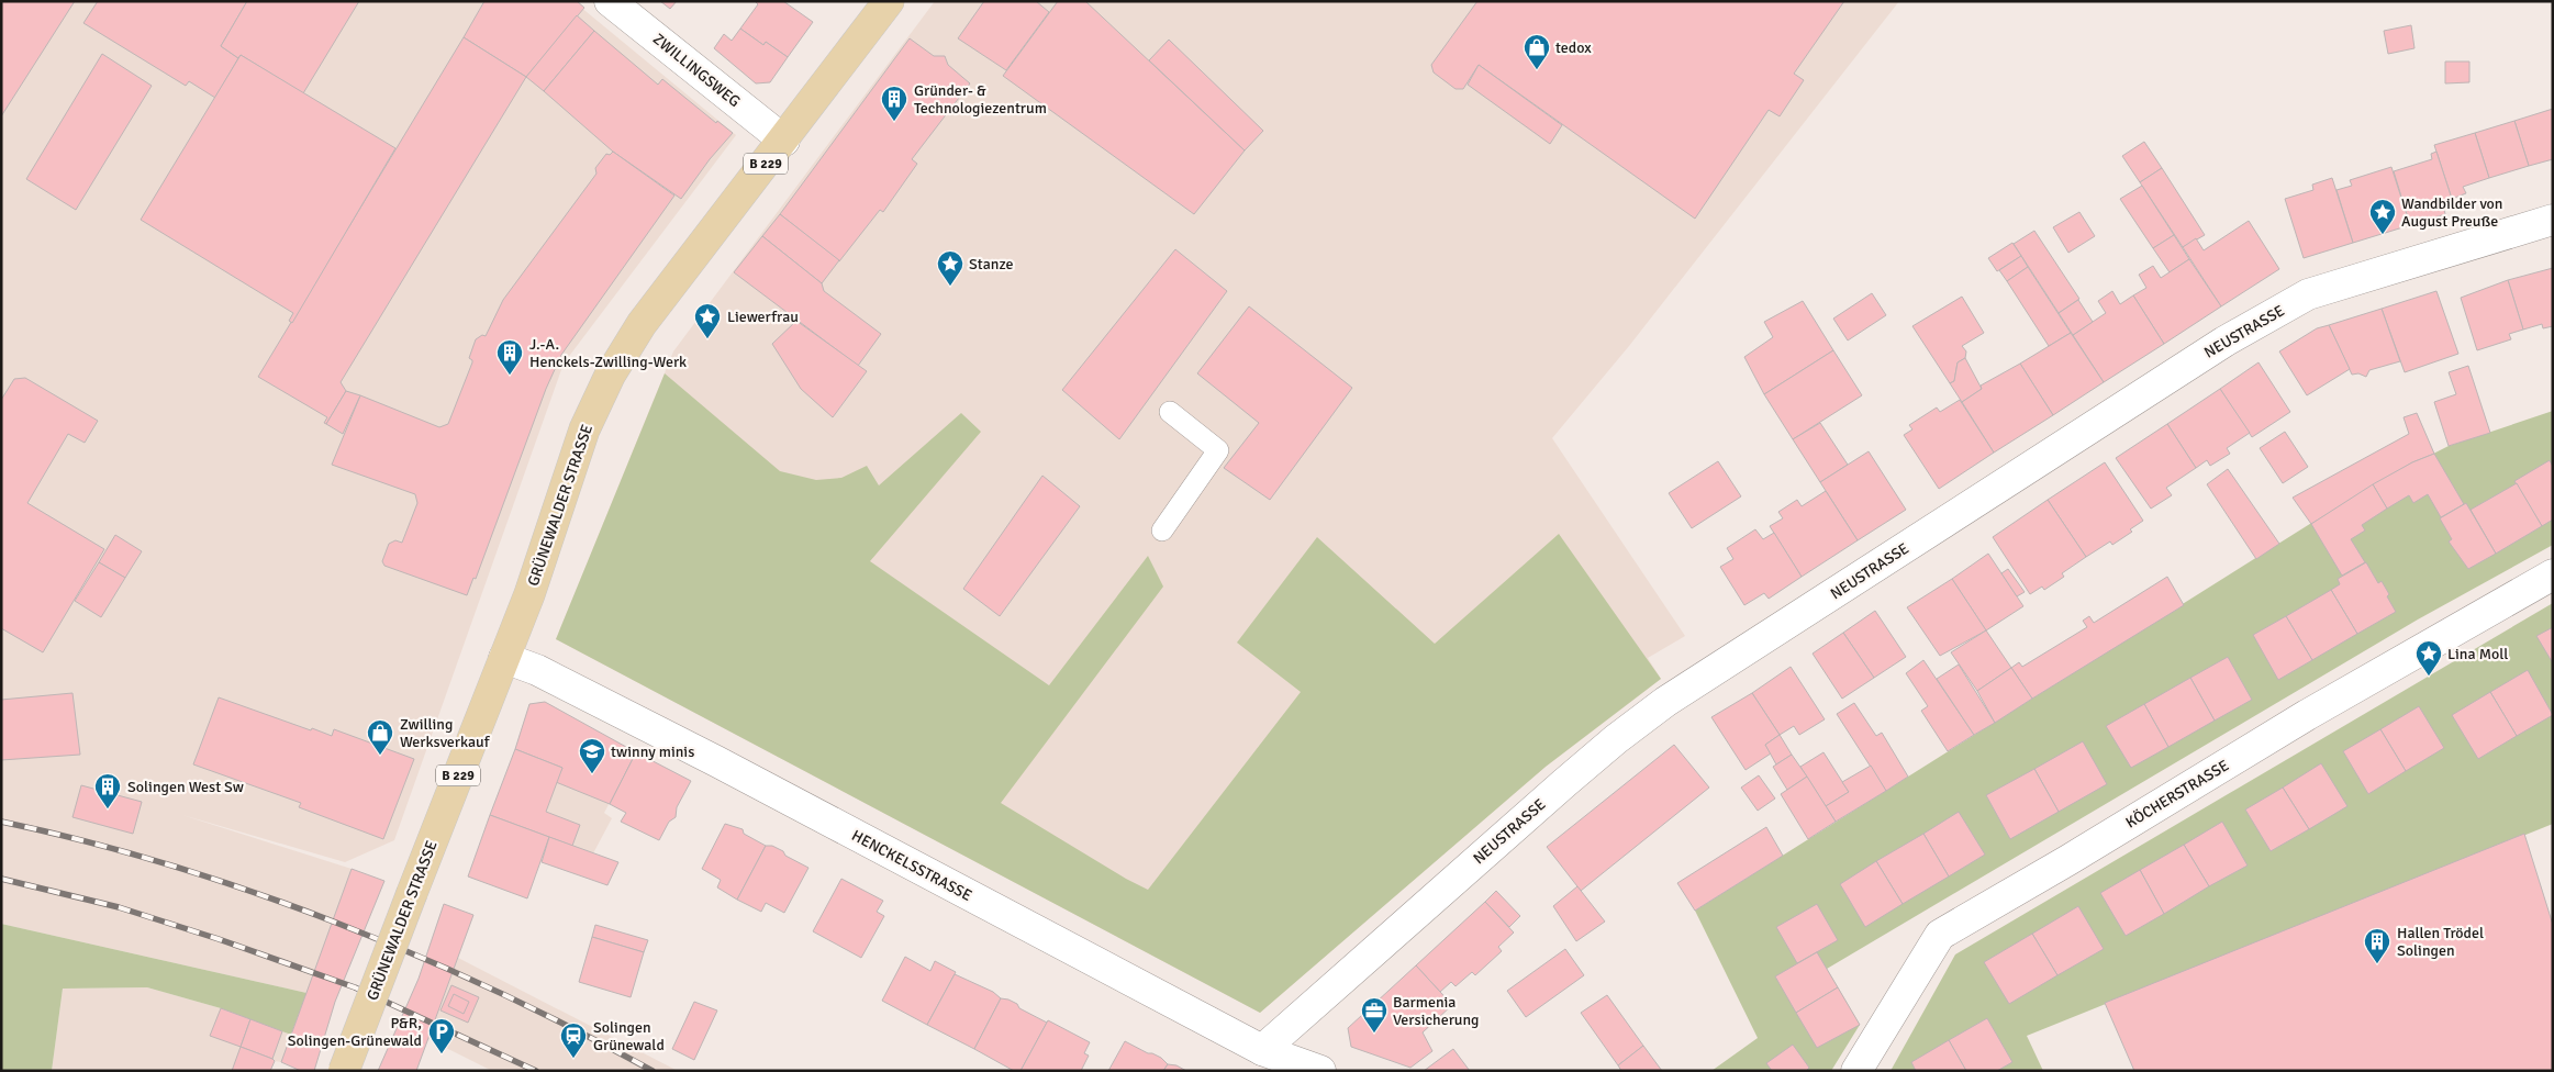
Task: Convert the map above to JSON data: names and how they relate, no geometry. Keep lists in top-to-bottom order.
{
  "streets": {
    "main road": ["B 229", "GRÜNEWALDER STRASSE"],
    "street": [
      "ZWILLINGSWEG",
      "NEUSTRASSE",
      "KÖCHERSTRASSE",
      "HENCKELSSTRASSE"
    ]
  },
  "crossings": [
    ["ZWILLINGSWEG", "GRÜNEWALDER STRASSE"],
    ["NEUSTRASSE", "HENCKELSSTRASSE"],
    ["GRÜNEWALDER STRASSE", "HENCKELSSTRASSE"]
  ],
  "places": {
    "shop": ["tedox", "Zwilling Werksverkauf"],
    "building": [
      "Gründer- & Technologiezentrum",
      "J.-A. Henckels-Zwilling-Werk",
      "Solingen West Sw",
      "Hallen Trödel Solingen"
    ],
    "place": [
      "Wandbilder von August Preuße",
      "Stanze",
      "Liewerfrau",
      "Lina Moll"
    ],
    "school or university": ["twinny minis"],
    "office": ["Barmenia Versicherung"],
    "parking": ["P&R, Solingen-Grünewald"],
    "station": ["Solingen Grünewald"]
  }
}
